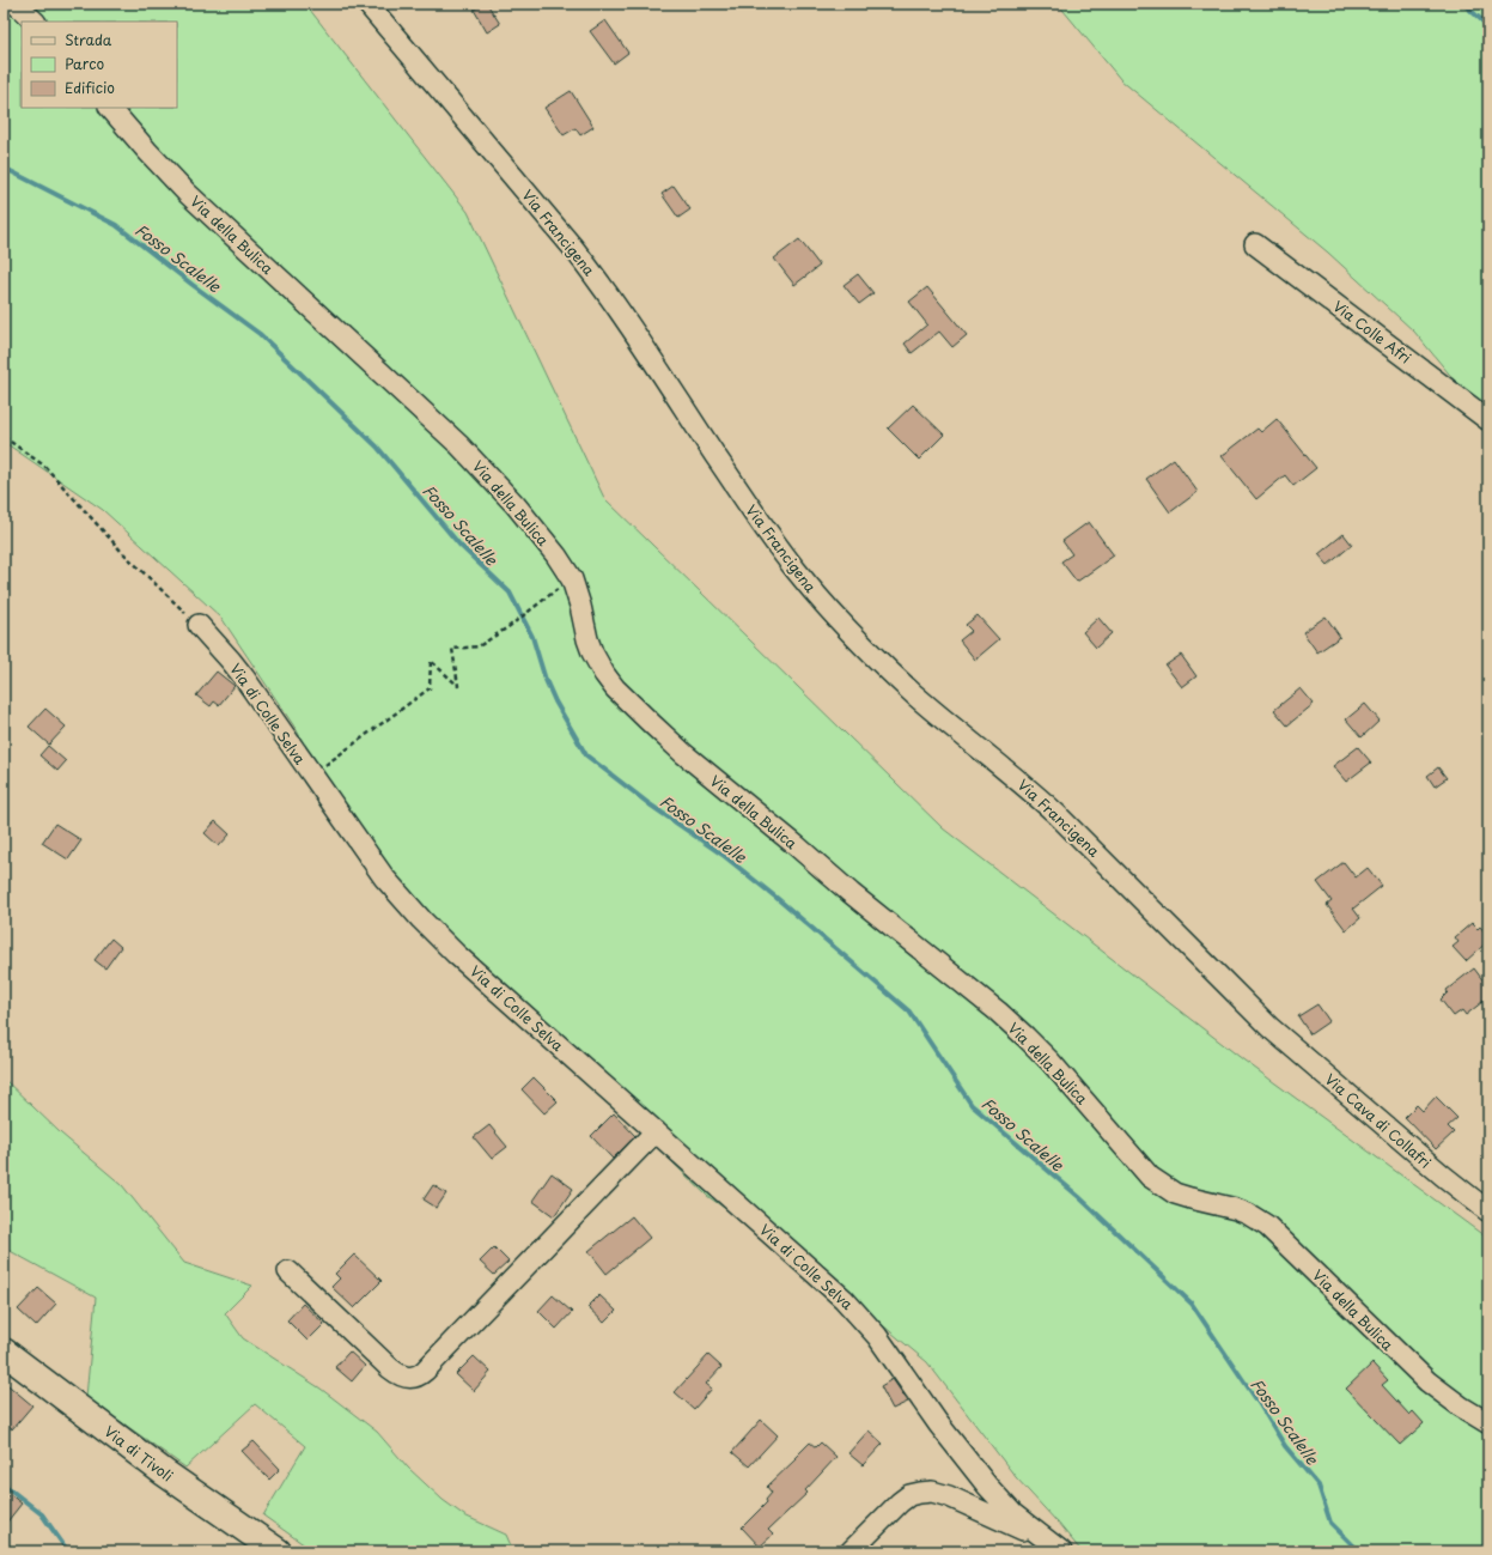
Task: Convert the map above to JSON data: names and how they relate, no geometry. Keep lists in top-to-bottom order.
{
  "streets": {
    "main road": ["Via di Tivoli"],
    "street": [
      "Via Francigena",
      "Via della Bulica",
      "Via Colle Afri",
      "Via di Colle Selva",
      "Via Cava di Collafri"
    ]
  },
  "crossings": [
    ["Via Francigena", "Via Cava di Collafri"]
  ],
  "water": ["Fosso Scalelle"],
  "legend": ["Strada", "Parco", "Edificio"]
}
